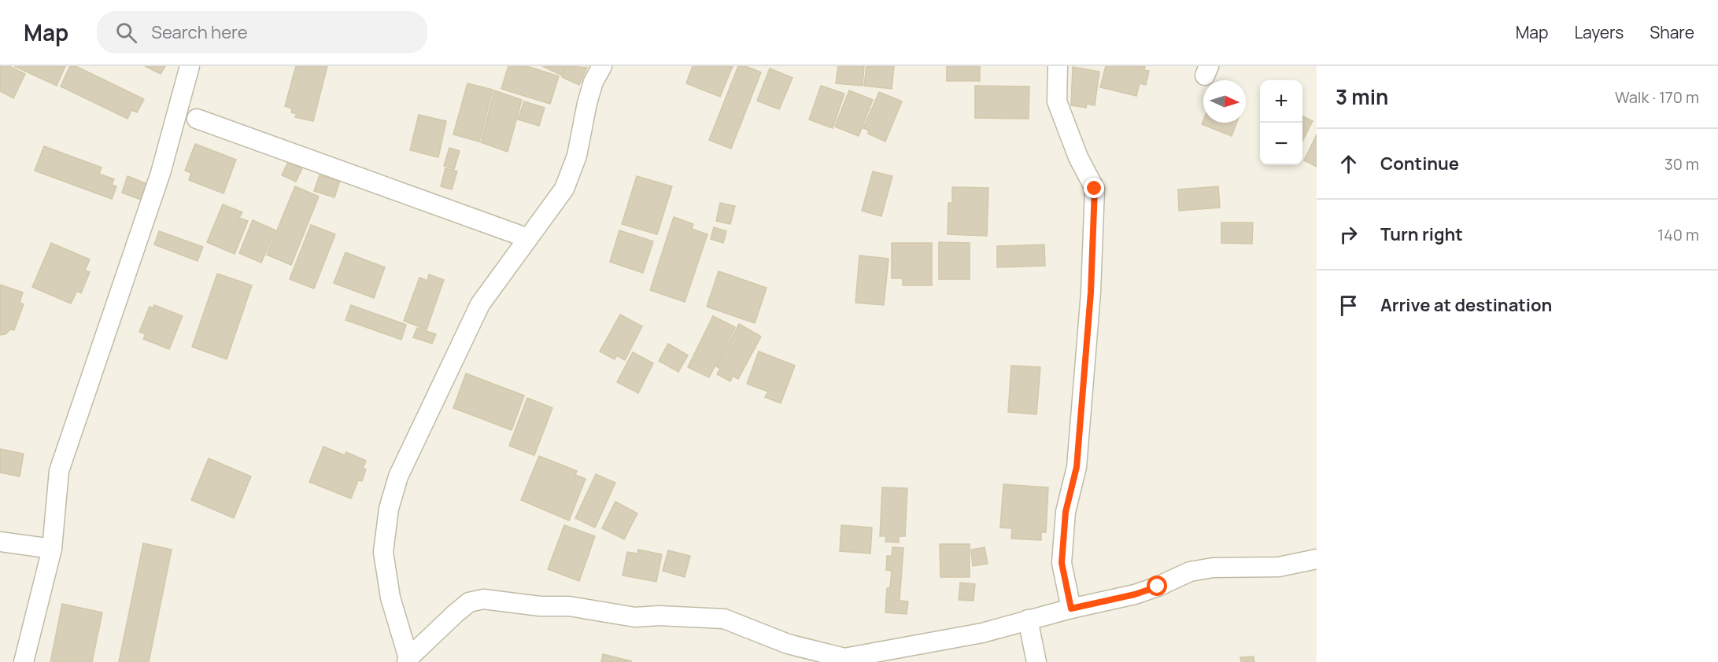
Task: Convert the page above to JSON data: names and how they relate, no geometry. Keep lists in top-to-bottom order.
{
  "north": "right",
  "page": {
    "header": "Map",
    "search": "Search here",
    "nav": ["Map", "Layers", "Share"],
    "heading": ["3 min", "Walk · 170 m"],
    "map_buttons": ["+", "−"],
    "list": [
      ["Continue", "30 m"],
      ["Turn right", "140 m"],
      "Arrive at destination"
    ]
  }
}
